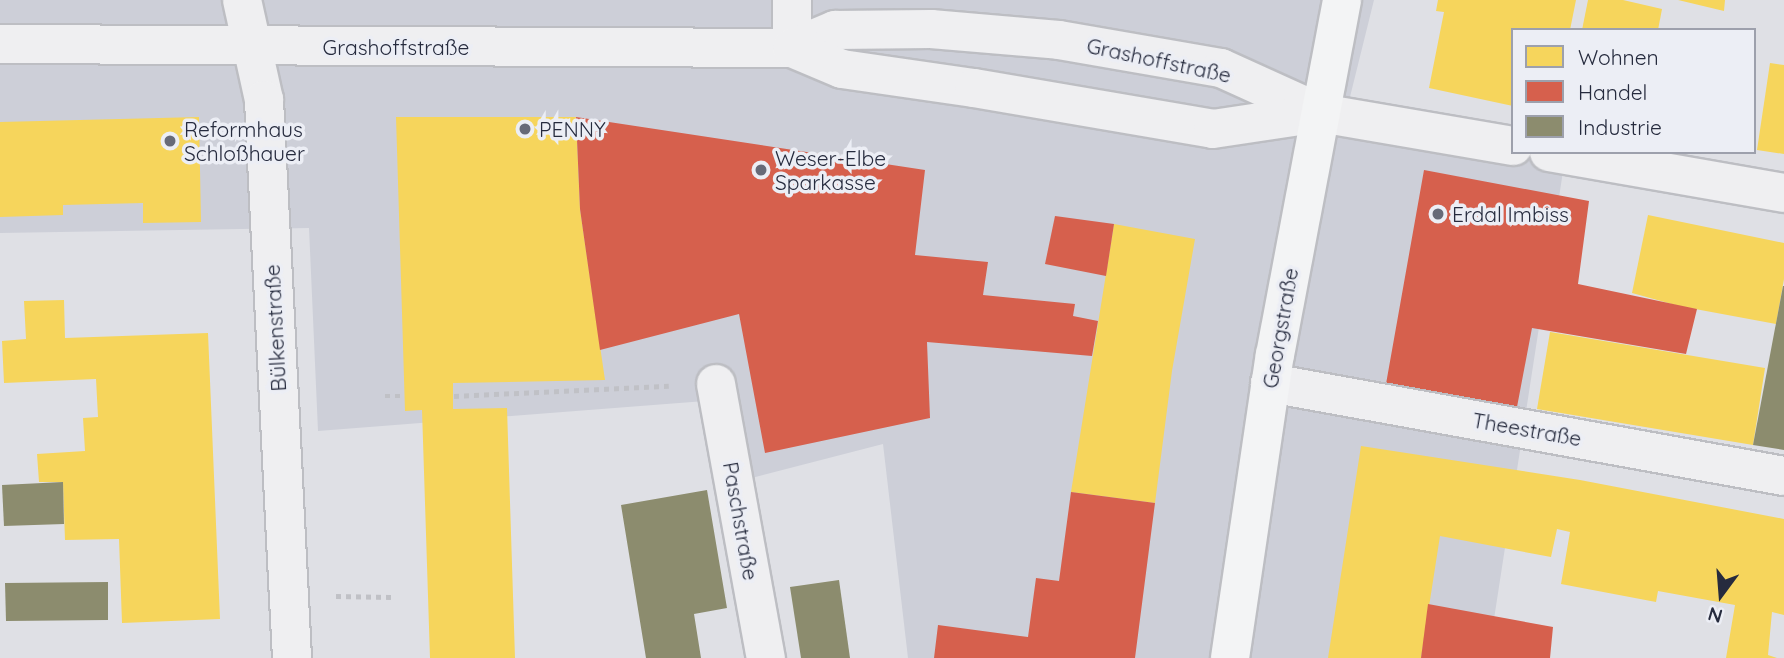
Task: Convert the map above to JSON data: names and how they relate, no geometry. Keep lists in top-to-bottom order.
{
  "streets": {
    "main road": ["Georgstraße"],
    "street": [
      "Grashoffstraße",
      "Bülkenstraße",
      "Theestraße",
      "Paschstraße"
    ]
  },
  "crossings": [
    ["Grashoffstraße", "Bülkenstraße"],
    ["Grashoffstraße", "Georgstraße"],
    ["Georgstraße", "Theestraße"]
  ],
  "places": [
    "PENNY",
    "Reformhaus Schloßhauer",
    "Weser-Elbe Sparkasse",
    "Erdal Imbiss"
  ],
  "legend": ["Wohnen", "Handel", "Industrie"],
  "north": "bottom"
}
